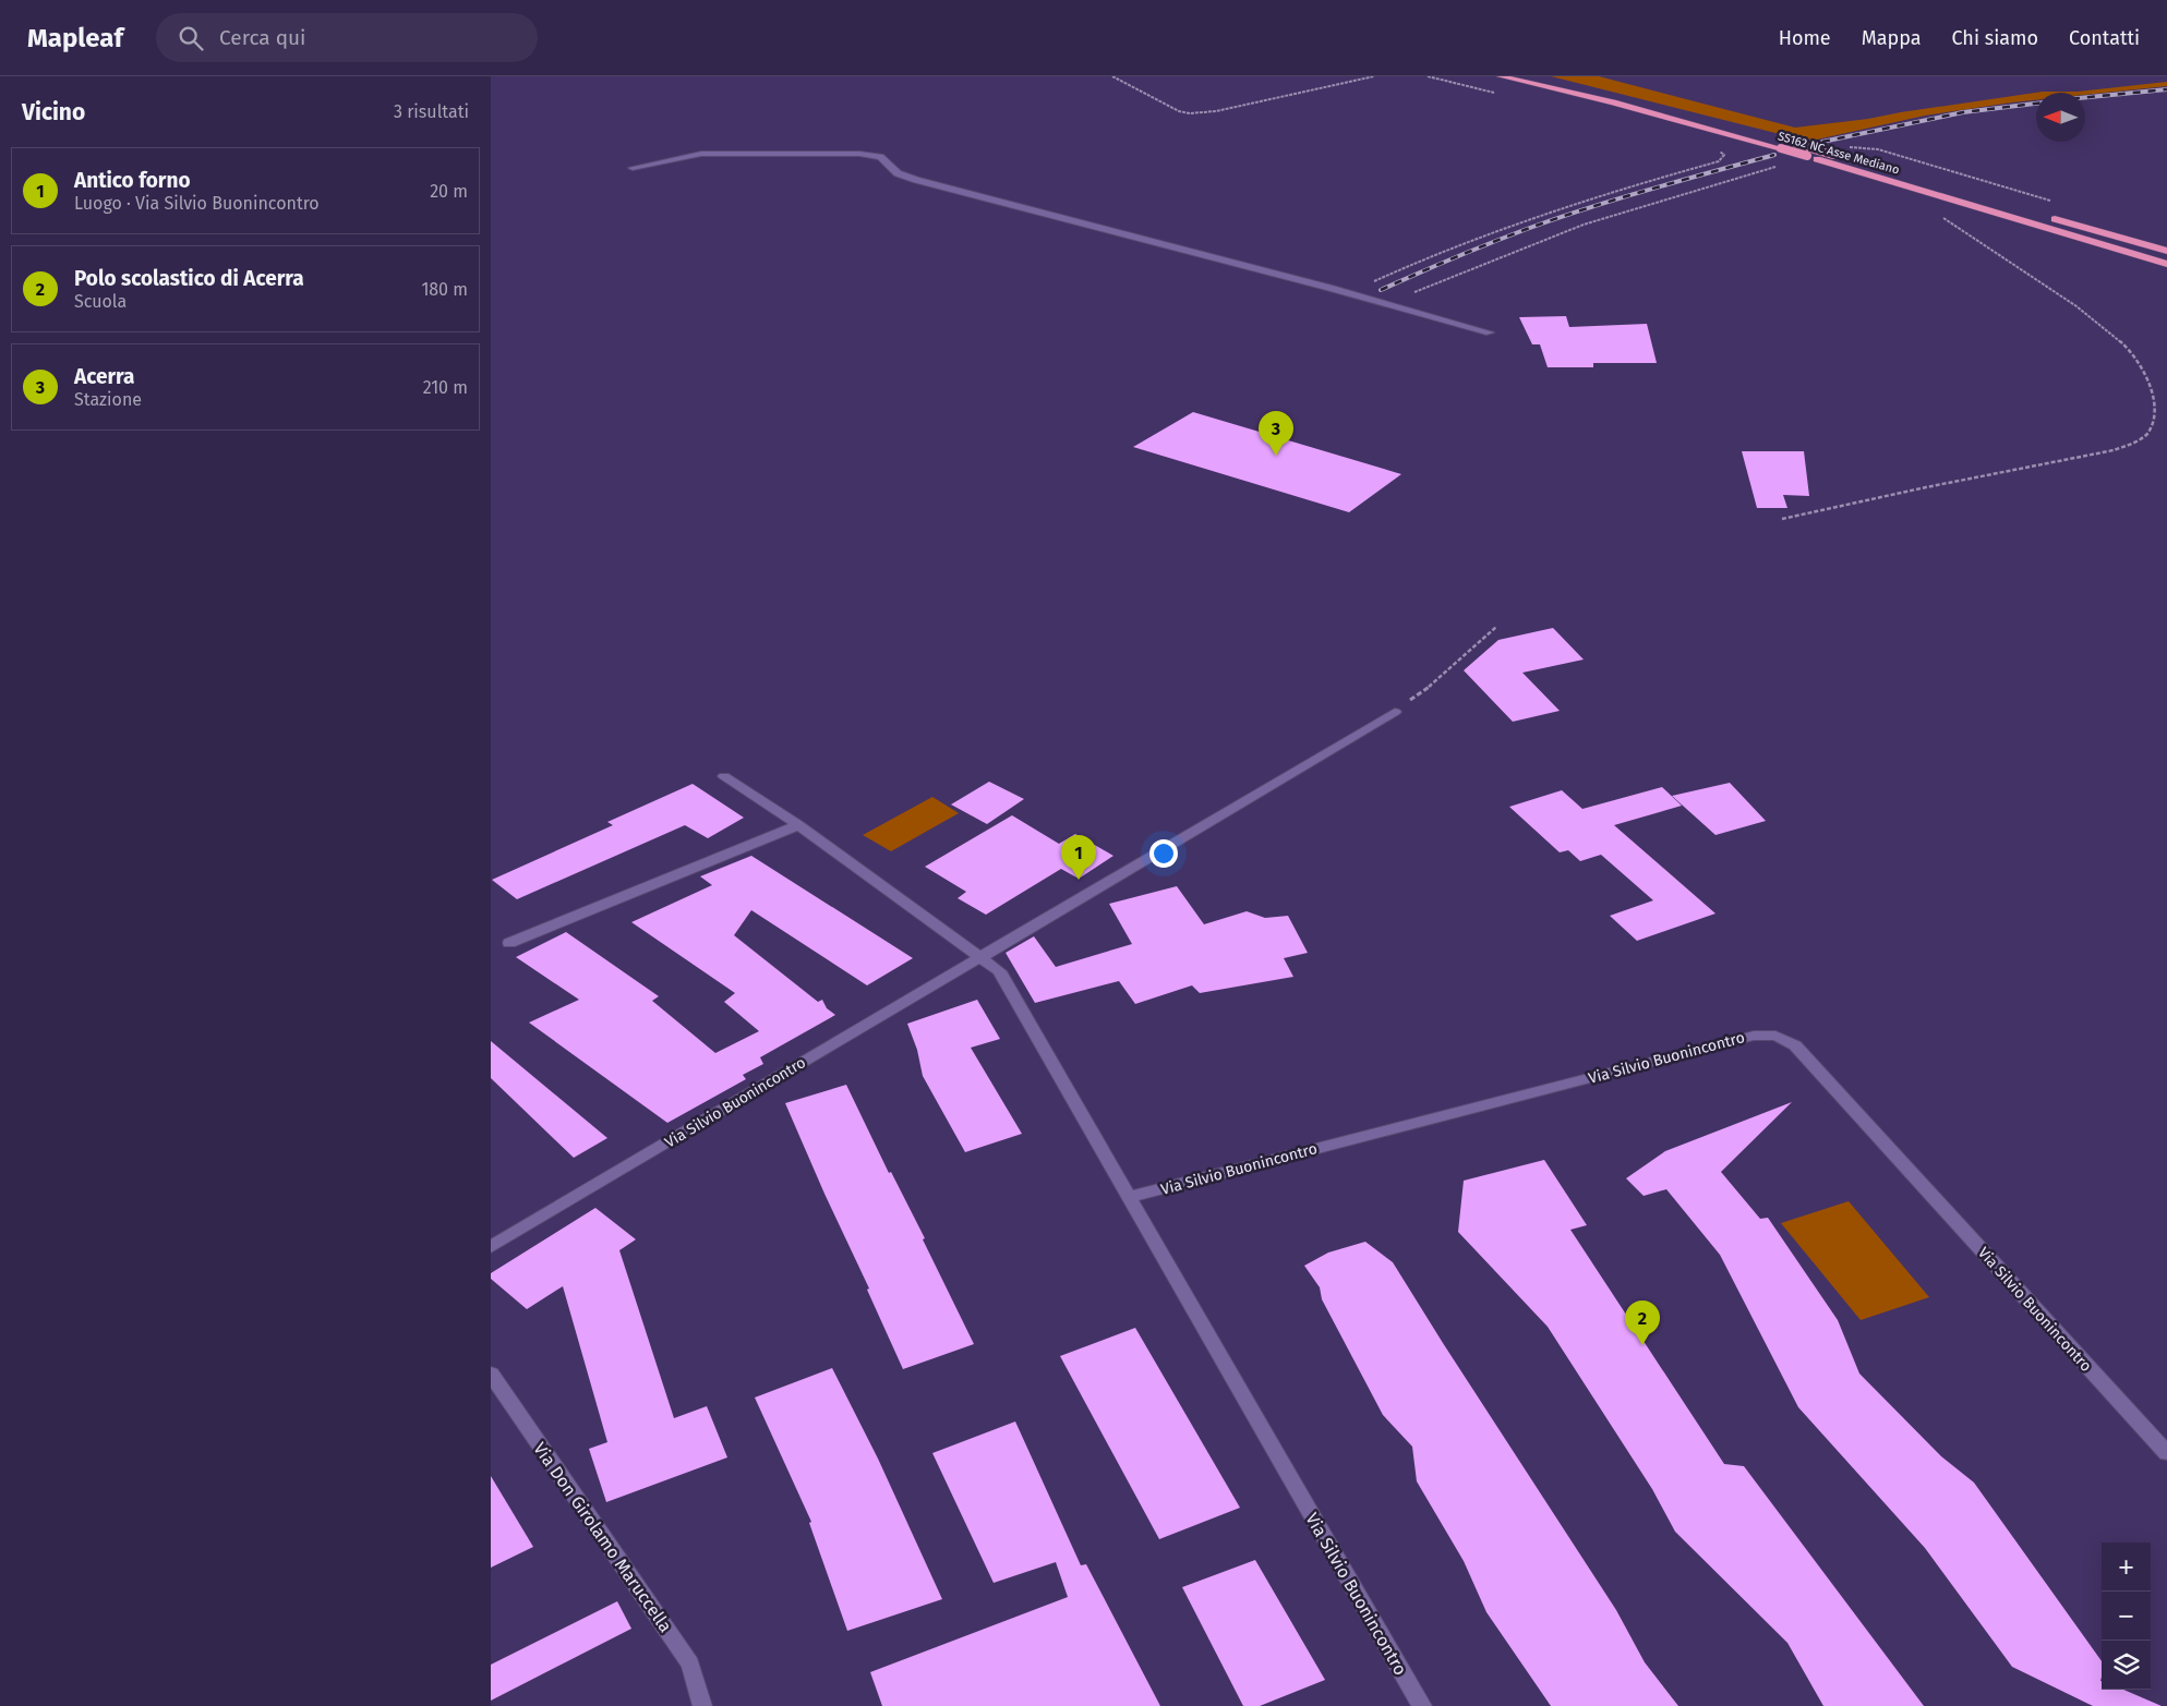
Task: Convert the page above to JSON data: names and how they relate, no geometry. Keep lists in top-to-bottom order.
{
  "streets": {
    "highway": ["SS162 NC Asse Mediano"],
    "street": ["Via Silvio Buonincontro", "Via Don Girolamo Maruccella"]
  },
  "north": "left",
  "page": {
    "header": "Mapleaf",
    "search": "Cerca qui",
    "nav": [
      "Home",
      "Mappa",
      "Chi siamo",
      "Contatti"
    ],
    "heading": ["Vicino", "3 risultati"],
    "list": [
      {
        "mark": "1",
        "name": "Antico forno",
        "note": "Luogo · Via Silvio Buonincontro",
        "value": "20 m"
      },
      {
        "mark": "2",
        "name": "Polo scolastico di Acerra",
        "note": "Scuola",
        "value": "180 m"
      },
      {
        "mark": "3",
        "name": "Acerra",
        "note": "Stazione",
        "value": "210 m"
      }
    ],
    "pins": ["3", "1", "2"],
    "map_buttons": ["+", "−"]
  }
}
